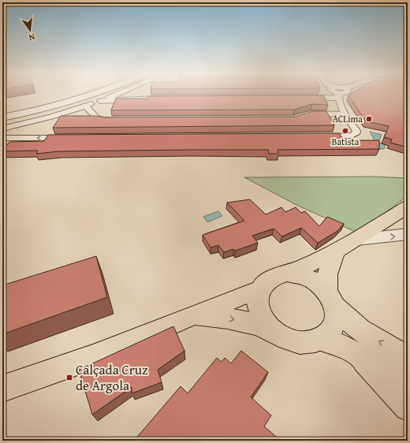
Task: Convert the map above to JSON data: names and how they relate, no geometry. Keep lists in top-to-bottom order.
{
  "places": {
    "other": ["ACLima", "Batista"],
    "transit": ["Calçada Cruz de Argola"]
  },
  "north": "bottom"
}
